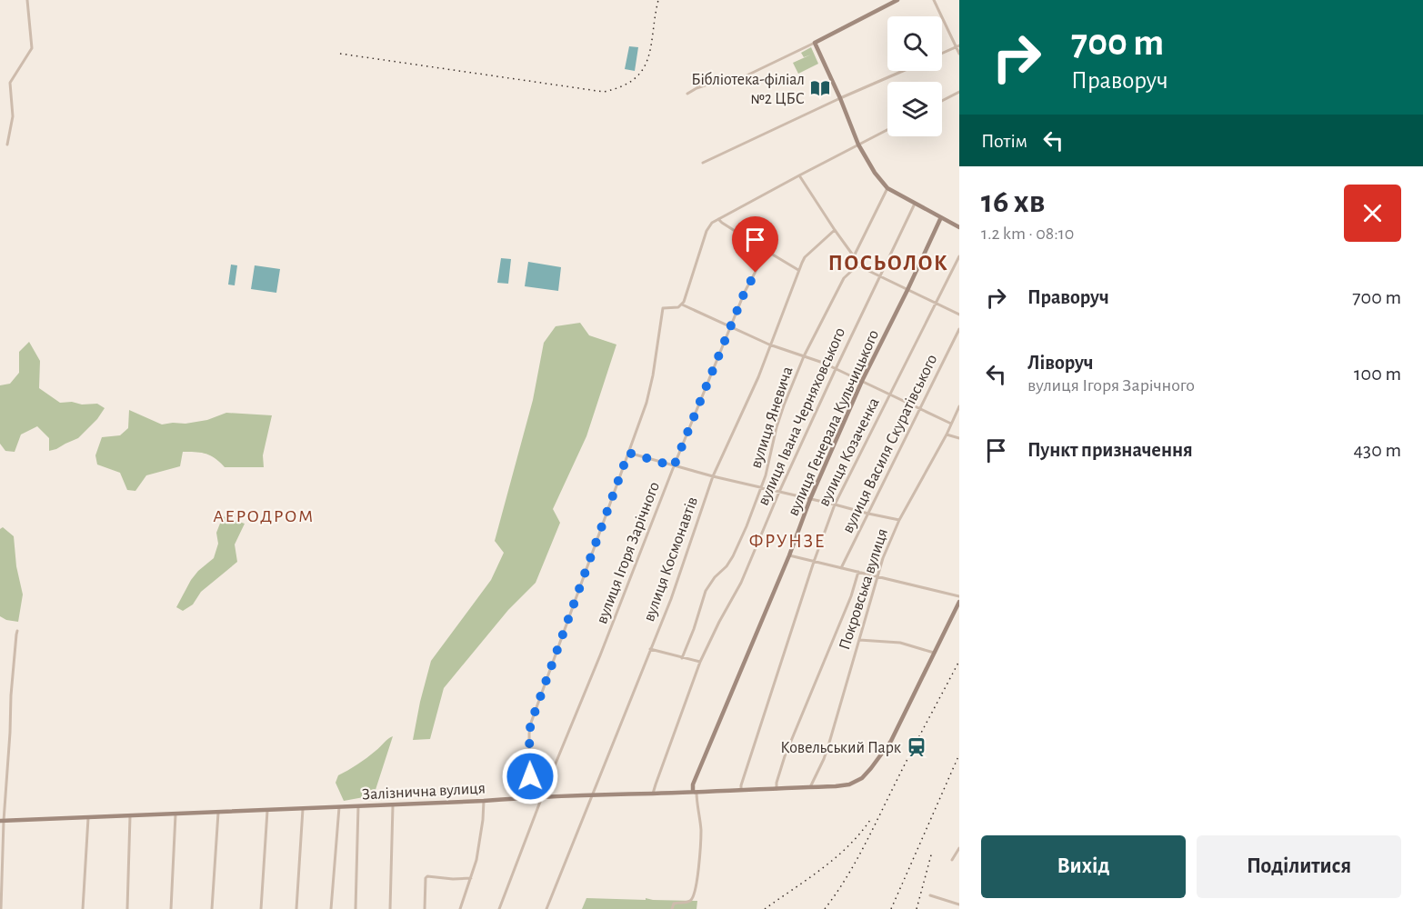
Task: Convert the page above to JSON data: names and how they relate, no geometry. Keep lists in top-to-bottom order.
{
  "streets": {
    "street": [
      "вулиця Івана Черняховського",
      "вулиця Яневича",
      "вулиця Генерала Кульчицького",
      "вулиця Василя Скуратівського",
      "вулиця Козаченка",
      "вулиця Ігоря Зарічного",
      "вулиця Космонавтів",
      "Покровська вулиця",
      "Залізнична вулиця"
    ]
  },
  "crossings": [
    ["вулиця Івана Черняховського", "Залізнична вулиця"],
    ["вулиця Генерала Кульчицького", "Залізнична вулиця"],
    ["вулиця Козаченка", "Залізнична вулиця"],
    ["вулиця Ігоря Зарічного", "Залізнична вулиця"],
    ["вулиця Космонавтів", "Залізнична вулиця"],
    ["Покровська вулиця", "Залізнична вулиця"]
  ],
  "districts": ["ПОСЬОЛОК", "АЕРОДРОМ", "ФРУНЗЕ"],
  "places": {
    "library": ["Бібліотека-філіал №2 ЦБС"],
    "station": ["Ковельський Парк"]
  },
  "page": {
    "turn": ["700 m", "Праворуч"],
    "then": "Потім",
    "heading": ["16 хв", "1.2 km · 08:10"],
    "list": [
      {
        "name": "Праворуч",
        "value": "700 m"
      },
      {
        "name": "Ліворуч",
        "note": "вулиця Ігоря Зарічного",
        "value": "100 m"
      },
      {
        "name": "Пункт призначення",
        "value": "430 m"
      }
    ],
    "buttons": ["Вихід", "Поділитися"]
  }
}
